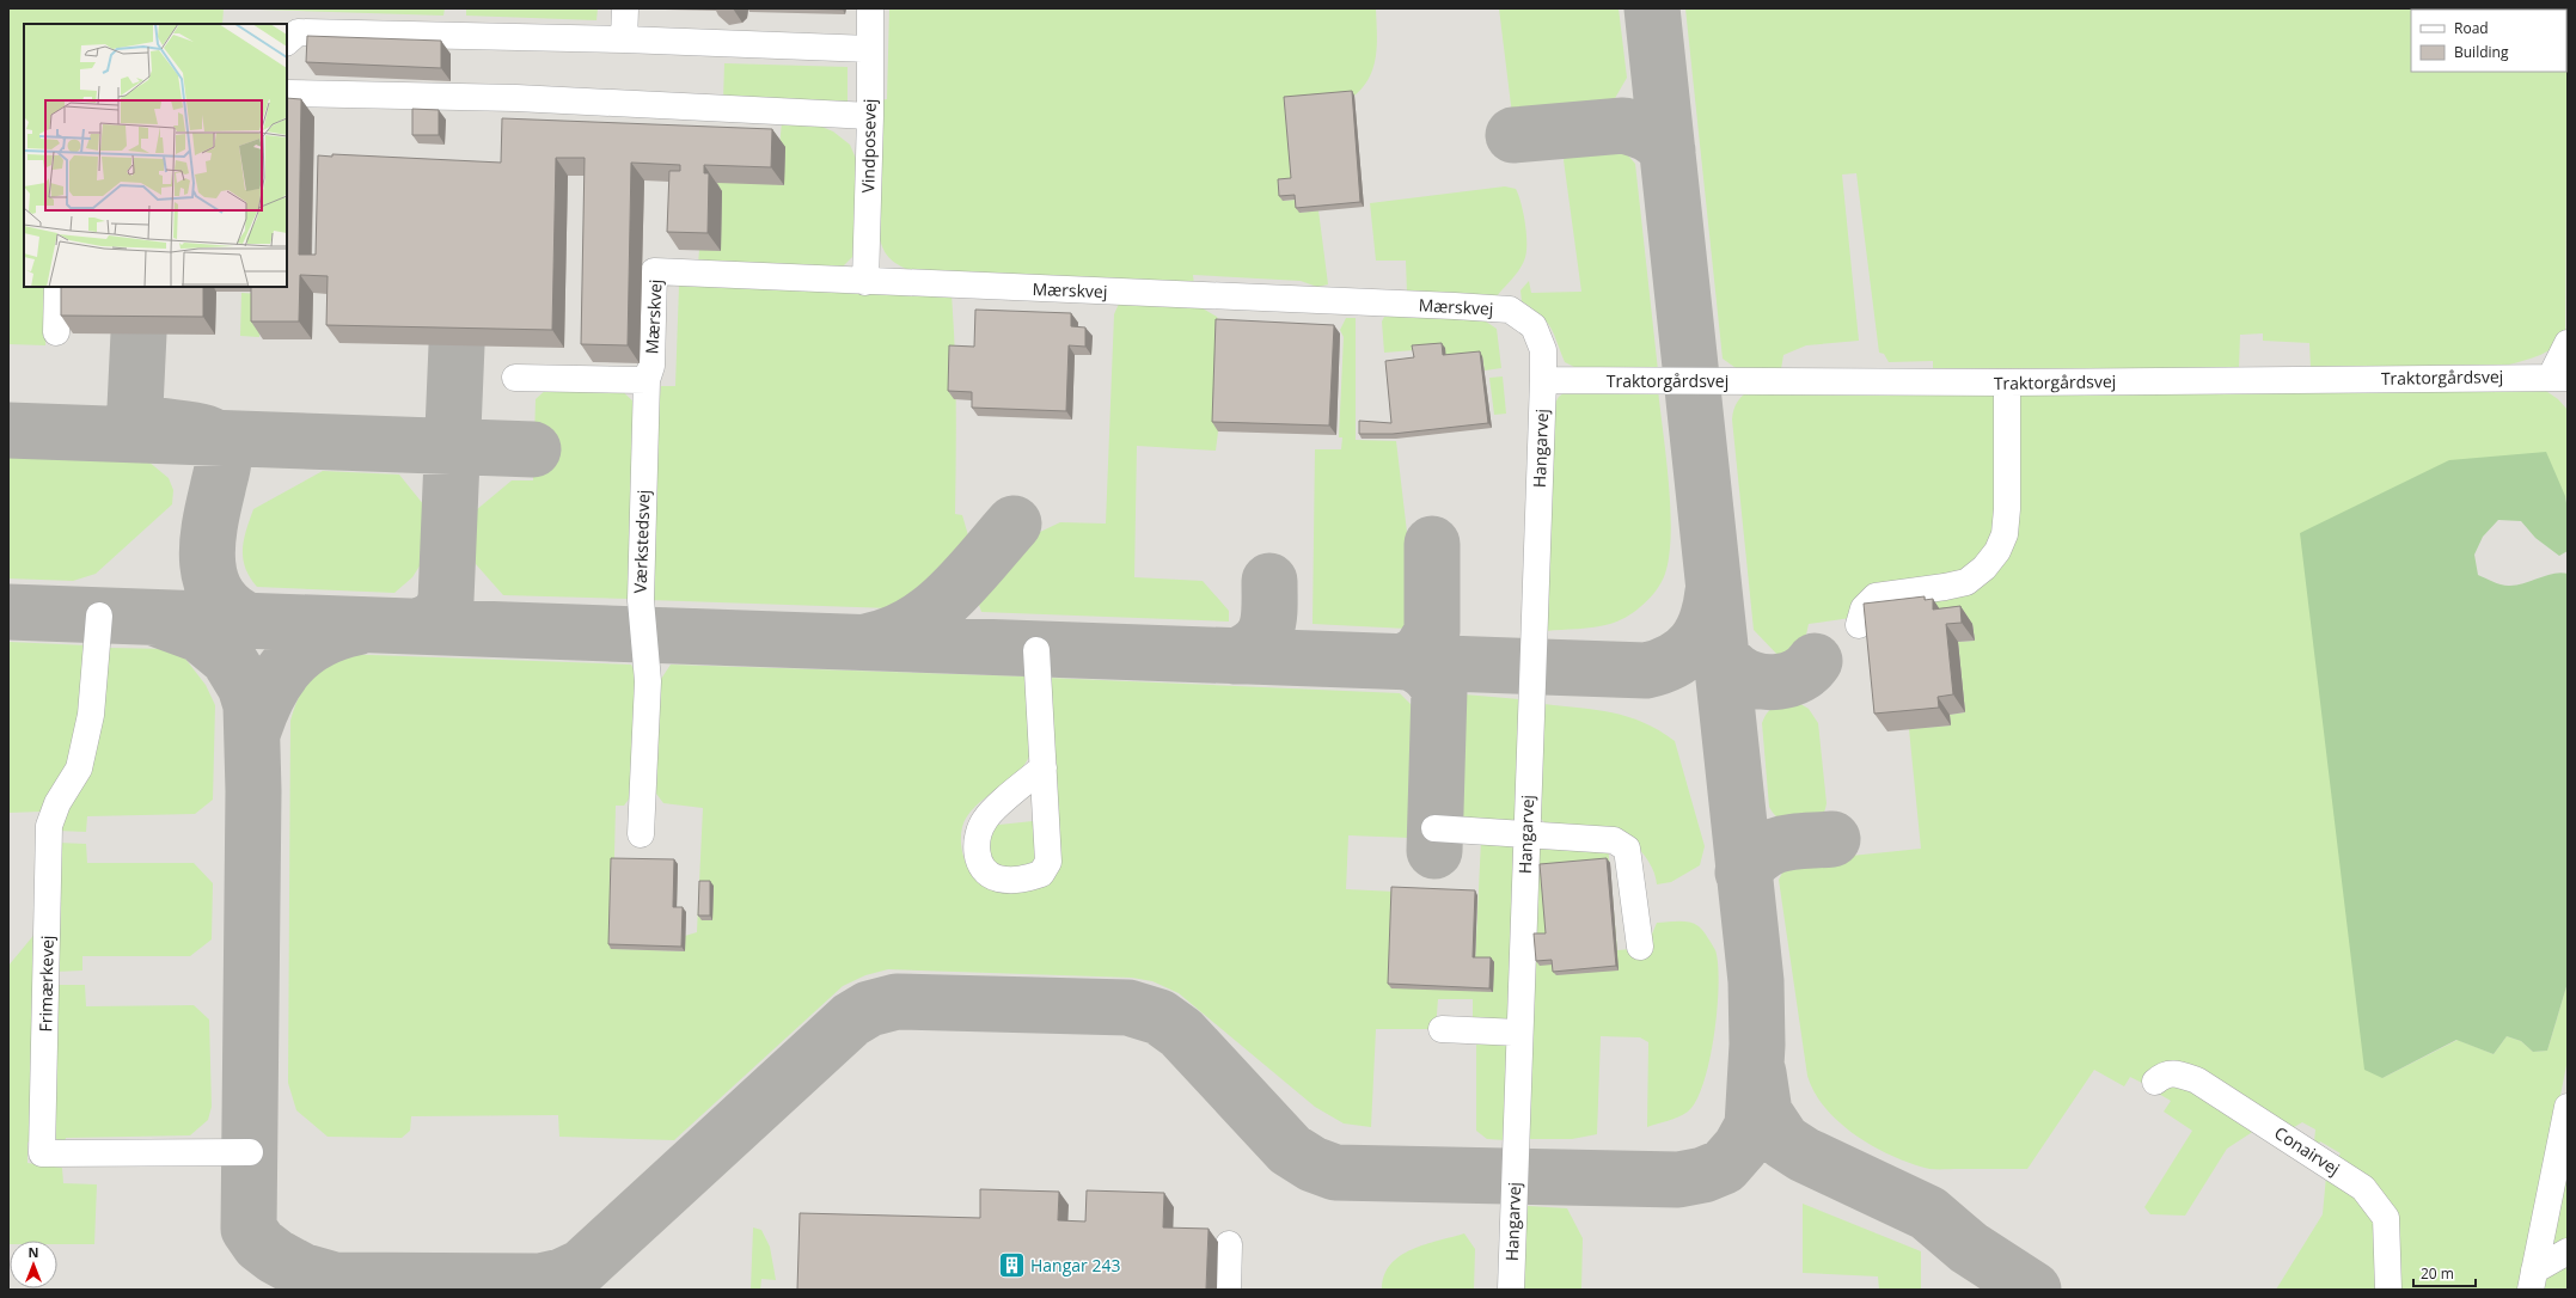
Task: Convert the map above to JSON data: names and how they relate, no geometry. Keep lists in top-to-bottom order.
{
  "streets": {
    "lane": [
      "Vindposevej",
      "Mærskvej",
      "Traktorgårdsvej",
      "Hangarvej",
      "Værkstedsvej",
      "Frimærkevej",
      "Conairvej"
    ]
  },
  "crossings": [
    ["Vindposevej", "Mærskvej"],
    ["Mærskvej", "Traktorgårdsvej"],
    ["Mærskvej", "Hangarvej"],
    ["Mærskvej", "Værkstedsvej"],
    ["Traktorgårdsvej", "Hangarvej"]
  ],
  "places": {
    "building": ["Hangar 243"]
  },
  "legend": ["Road", "Building"],
  "scale_bar": "20 m",
  "north": "top"
}
